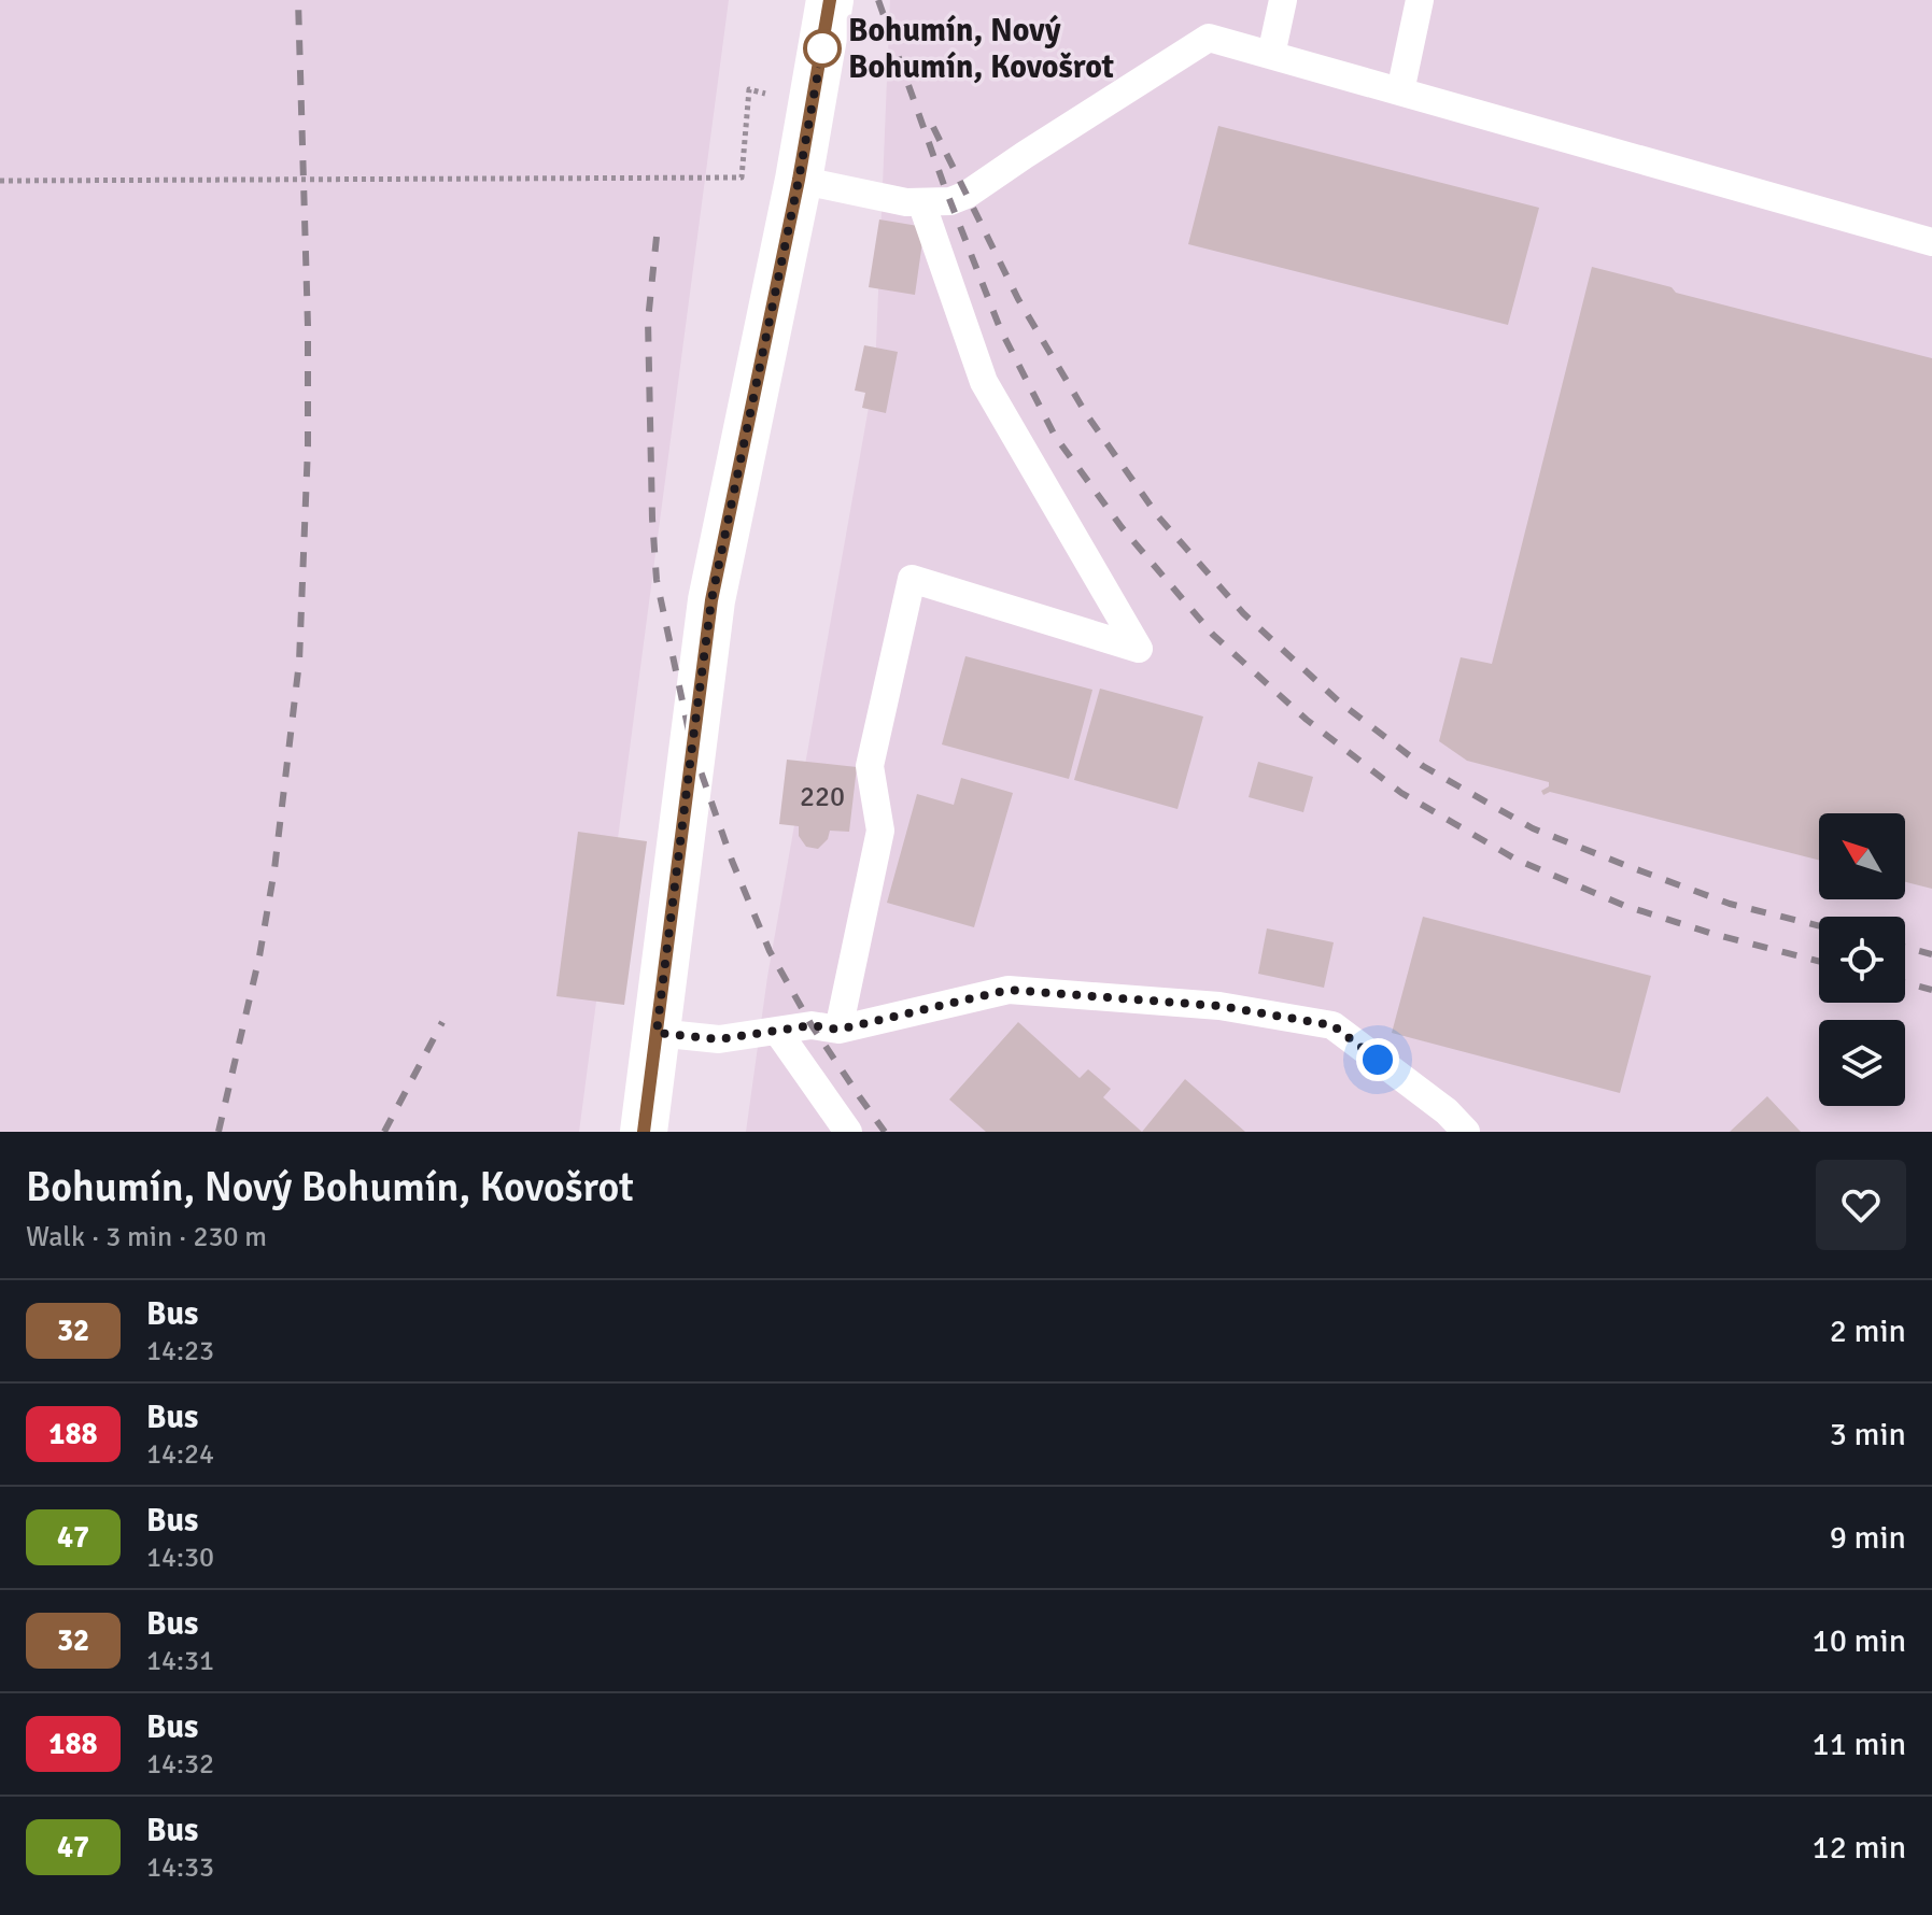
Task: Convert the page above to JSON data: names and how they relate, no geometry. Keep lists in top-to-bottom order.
{
  "places": ["Bohumín, Nový Bohumín, Kovošrot"],
  "lines": ["bus line 32"],
  "house_numbers": ["220"],
  "north": "top left",
  "page": {
    "heading": ["Bohumín, Nový Bohumín, Kovošrot", "Walk · 3 min · 230 m"],
    "list": [
      {
        "mark": "32",
        "name": "Bus",
        "note": "14:23",
        "value": "2 min"
      },
      {
        "mark": "188",
        "name": "Bus",
        "note": "14:24",
        "value": "3 min"
      },
      {
        "mark": "47",
        "name": "Bus",
        "note": "14:30",
        "value": "9 min"
      },
      {
        "mark": "32",
        "name": "Bus",
        "note": "14:31",
        "value": "10 min"
      },
      {
        "mark": "188",
        "name": "Bus",
        "note": "14:32",
        "value": "11 min"
      },
      {
        "mark": "47",
        "name": "Bus",
        "note": "14:33",
        "value": "12 min"
      }
    ]
  }
}
